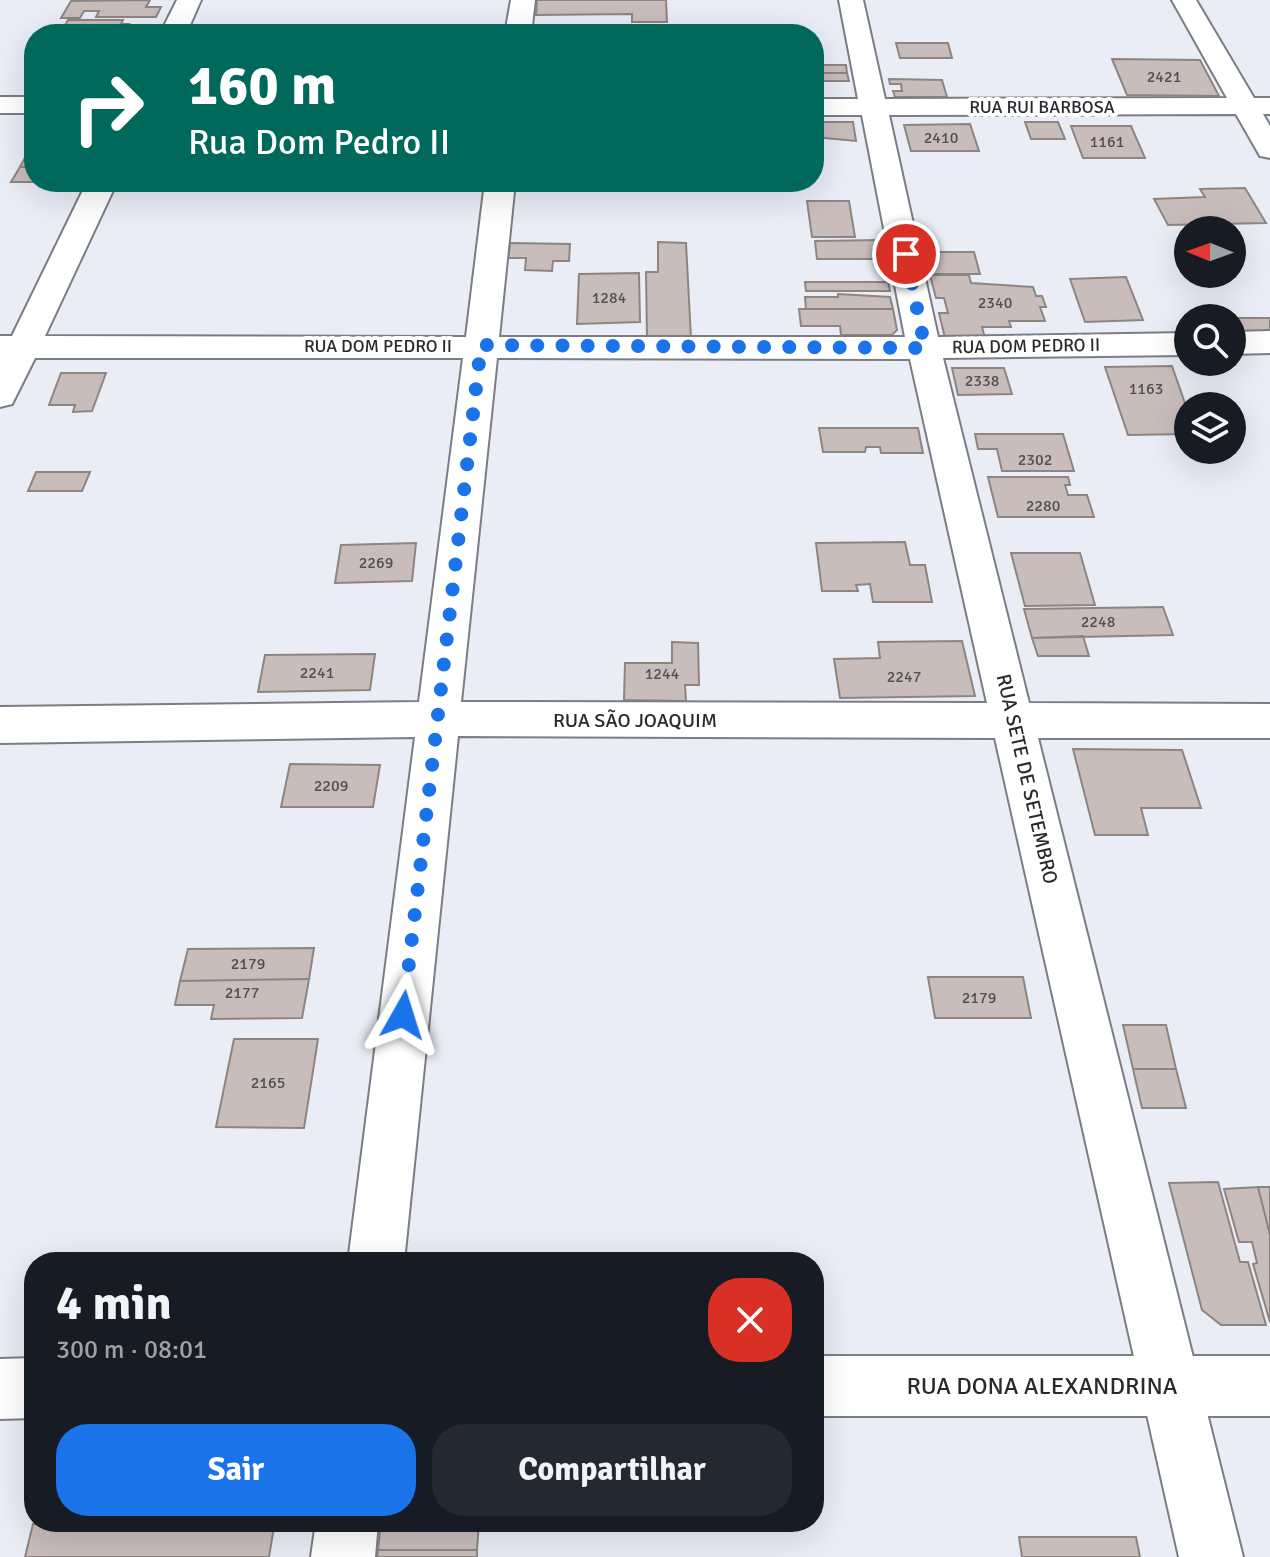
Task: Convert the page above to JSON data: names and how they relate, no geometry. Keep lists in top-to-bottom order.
{
  "streets": {
    "main road": [
      "RUA RUI BARBOSA",
      "RUA DOM PEDRO II",
      "RUA SÃO JOAQUIM",
      "RUA SETE DE SETEMBRO",
      "RUA DONA ALEXANDRINA"
    ]
  },
  "crossings": [
    ["RUA RUI BARBOSA", "RUA SETE DE SETEMBRO"],
    ["RUA DOM PEDRO II", "RUA SETE DE SETEMBRO"],
    ["RUA SÃO JOAQUIM", "RUA SETE DE SETEMBRO"],
    ["RUA SETE DE SETEMBRO", "RUA DONA ALEXANDRINA"]
  ],
  "house_numbers": [
    "2421",
    "2410",
    "1161",
    "1284",
    "2340",
    "2338",
    "1163",
    "2302",
    "2280",
    "2269",
    "2248",
    "2241",
    "1244",
    "2247",
    "2209",
    "2179",
    "2177",
    "2179",
    "2165"
  ],
  "north": "left",
  "page": {
    "turn": ["160 m", "Rua Dom Pedro II"],
    "heading": ["4 min", "300 m · 08:01"],
    "buttons": ["Sair", "Compartilhar"]
  }
}
